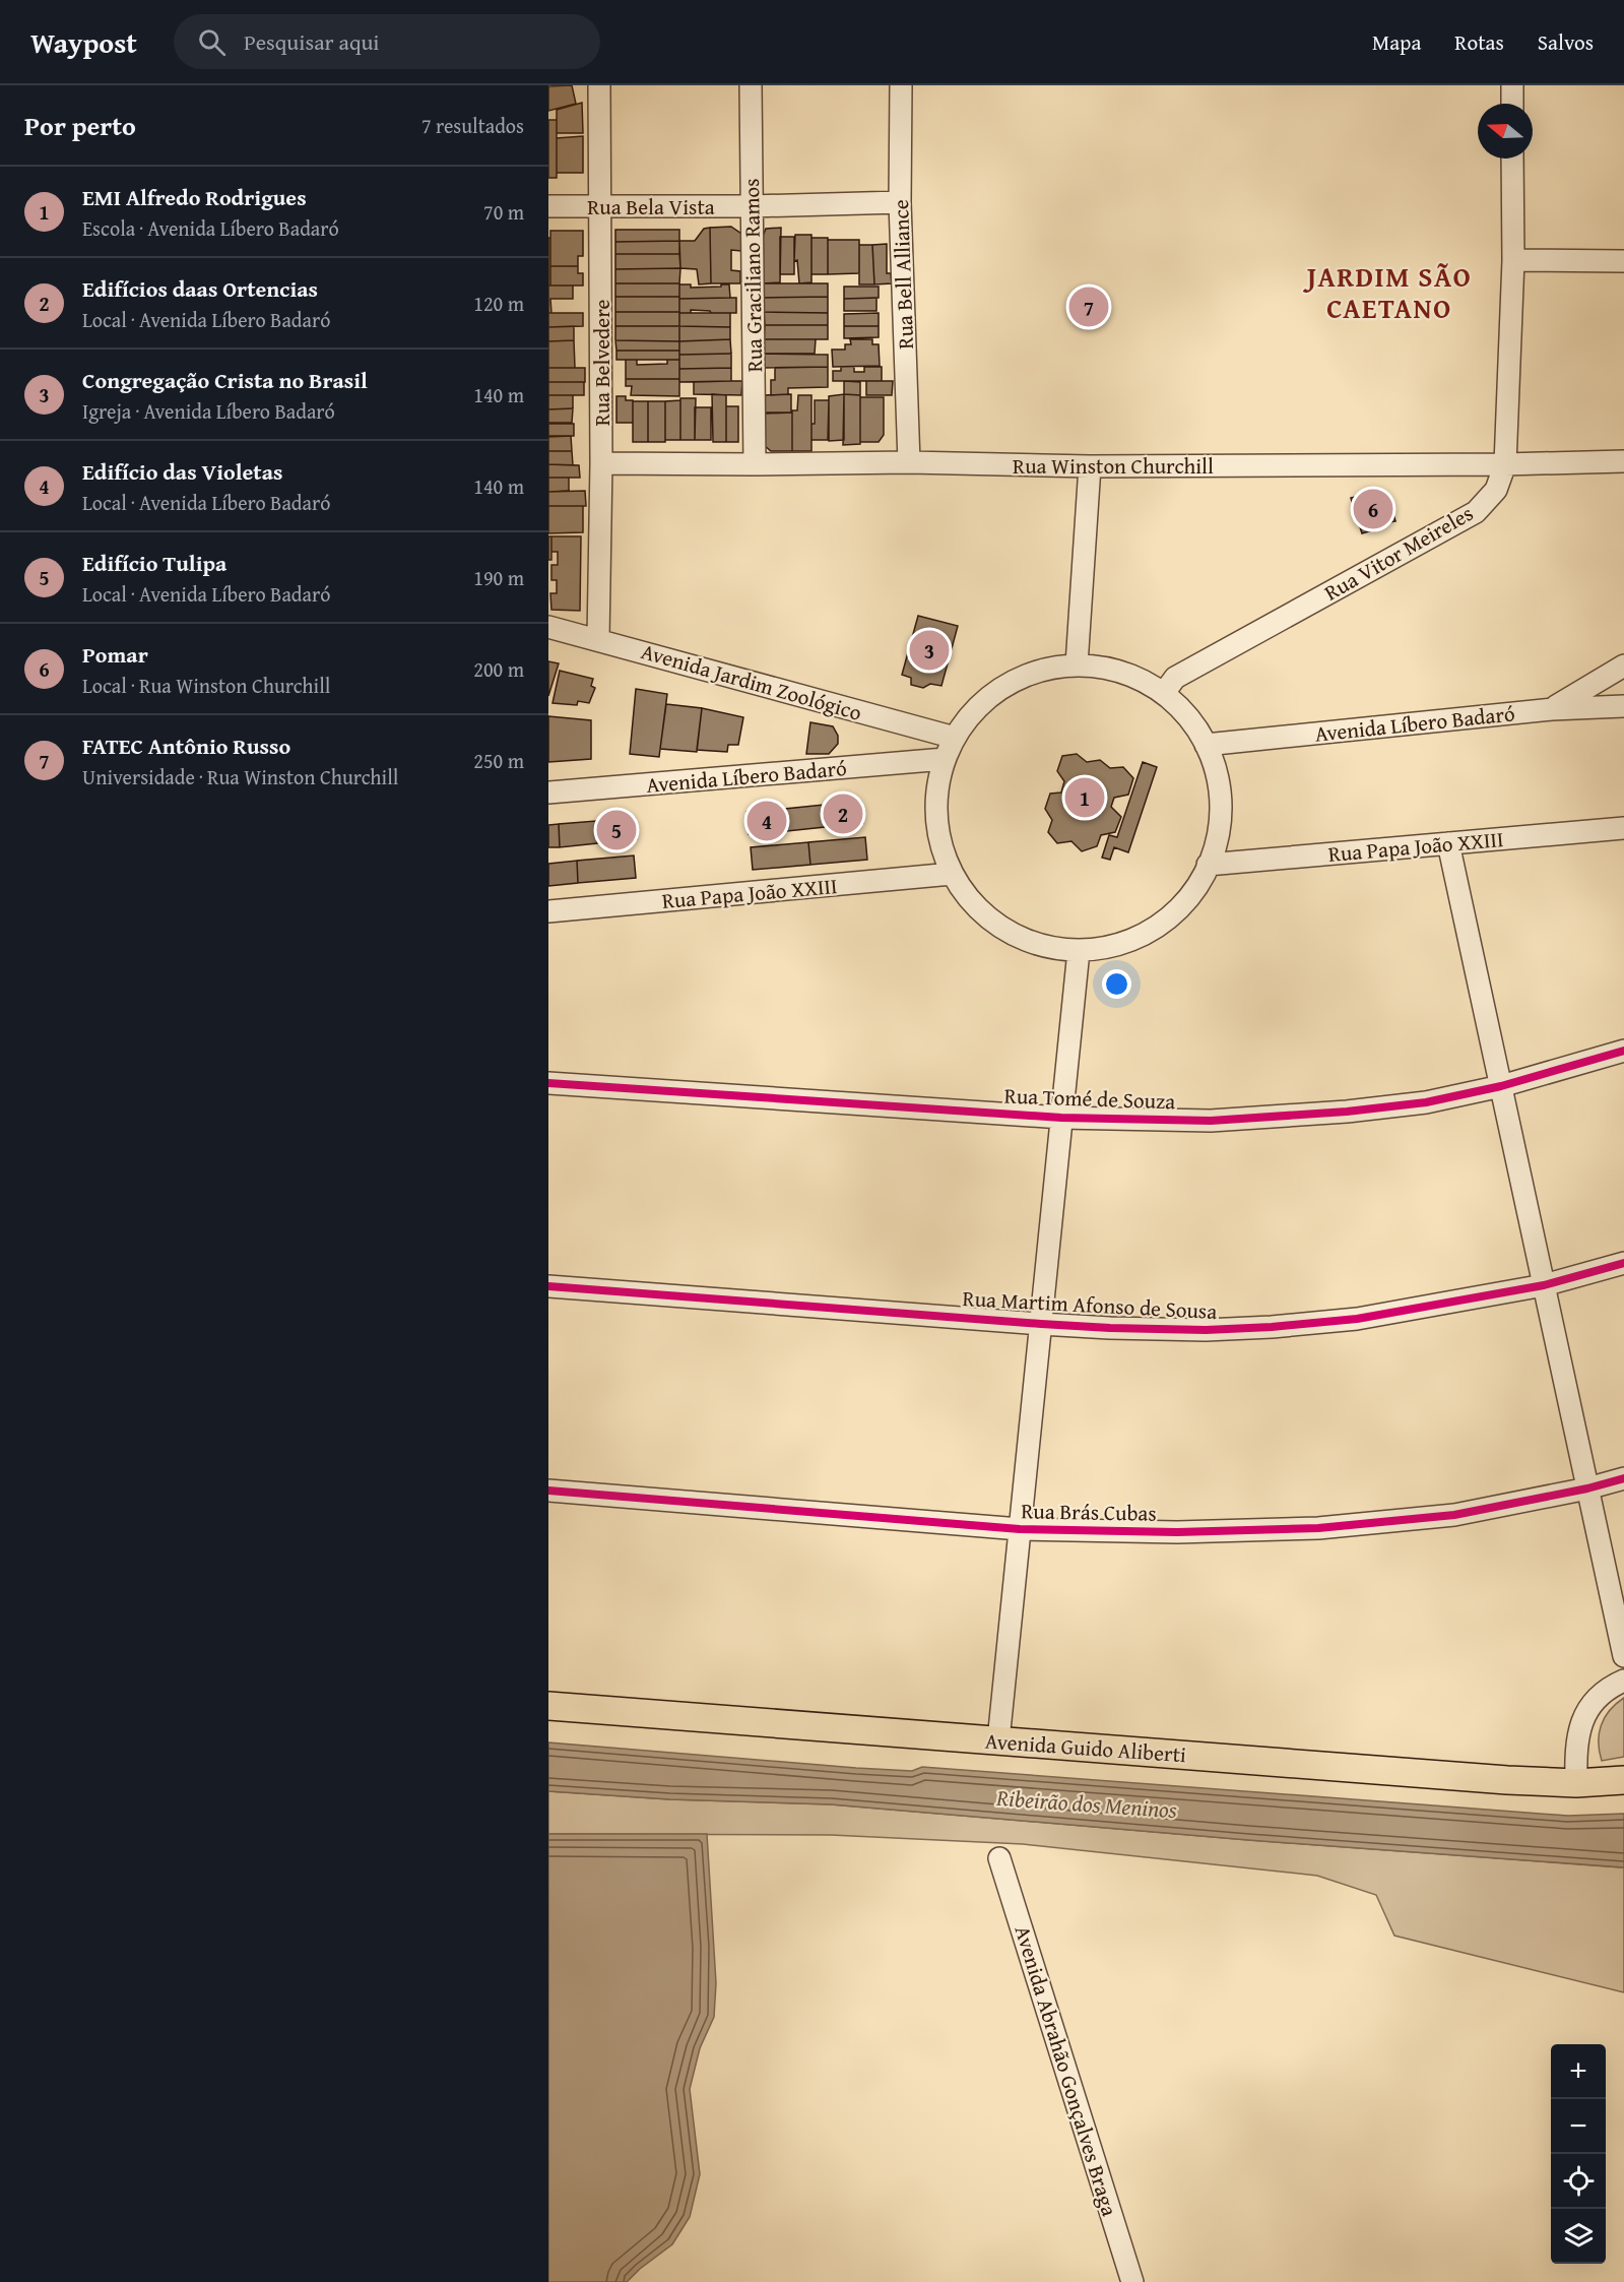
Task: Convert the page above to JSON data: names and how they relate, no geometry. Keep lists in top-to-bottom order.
{
  "streets": {
    "main road": ["Avenida Guido Aliberti"],
    "street": [
      "Rua Bela Vista",
      "Rua Bell Alliance",
      "Rua Graciliano Ramos",
      "Rua Belvedere",
      "Rua Winston Churchill",
      "Rua Vitor Meireles",
      "Avenida Jardim Zoológico",
      "Avenida Líbero Badaró",
      "Rua Papa João XXIII",
      "Rua Tomé de Souza",
      "Rua Martim Afonso de Sousa",
      "Rua Brás Cubas",
      "Avenida Abrahão Gonçalves Braga"
    ]
  },
  "crossings": [
    ["Rua Bela Vista", "Rua Bell Alliance"],
    ["Rua Bela Vista", "Rua Graciliano Ramos"],
    ["Rua Bela Vista", "Rua Belvedere"],
    ["Rua Bell Alliance", "Rua Winston Churchill"],
    ["Rua Graciliano Ramos", "Rua Winston Churchill"],
    ["Rua Belvedere", "Rua Winston Churchill"],
    ["Rua Belvedere", "Avenida Jardim Zoológico"],
    ["Rua Winston Churchill", "Rua Vitor Meireles"]
  ],
  "districts": ["JARDIM SÃO CAETANO"],
  "water": ["Ribeirão dos Meninos"],
  "north": "left",
  "page": {
    "header": "Waypost",
    "search": "Pesquisar aqui",
    "nav": ["Mapa", "Rotas", "Salvos"],
    "heading": ["Por perto", "7 resultados"],
    "list": [
      {
        "mark": "1",
        "name": "EMI Alfredo Rodrigues",
        "note": "Escola · Avenida Líbero Badaró",
        "value": "70 m"
      },
      {
        "mark": "2",
        "name": "Edifícios daas Ortencias",
        "note": "Local · Avenida Líbero Badaró",
        "value": "120 m"
      },
      {
        "mark": "3",
        "name": "Congregação Crista no Brasil",
        "note": "Igreja · Avenida Líbero Badaró",
        "value": "140 m"
      },
      {
        "mark": "4",
        "name": "Edifício das Violetas",
        "note": "Local · Avenida Líbero Badaró",
        "value": "140 m"
      },
      {
        "mark": "5",
        "name": "Edifício Tulipa",
        "note": "Local · Avenida Líbero Badaró",
        "value": "190 m"
      },
      {
        "mark": "6",
        "name": "Pomar",
        "note": "Local · Rua Winston Churchill",
        "value": "200 m"
      },
      {
        "mark": "7",
        "name": "FATEC Antônio Russo",
        "note": "Universidade · Rua Winston Churchill",
        "value": "250 m"
      }
    ],
    "pins": [
      "7",
      "6",
      "3",
      "1",
      "2",
      "4",
      "5"
    ],
    "map_buttons": ["+", "−"]
  }
}
